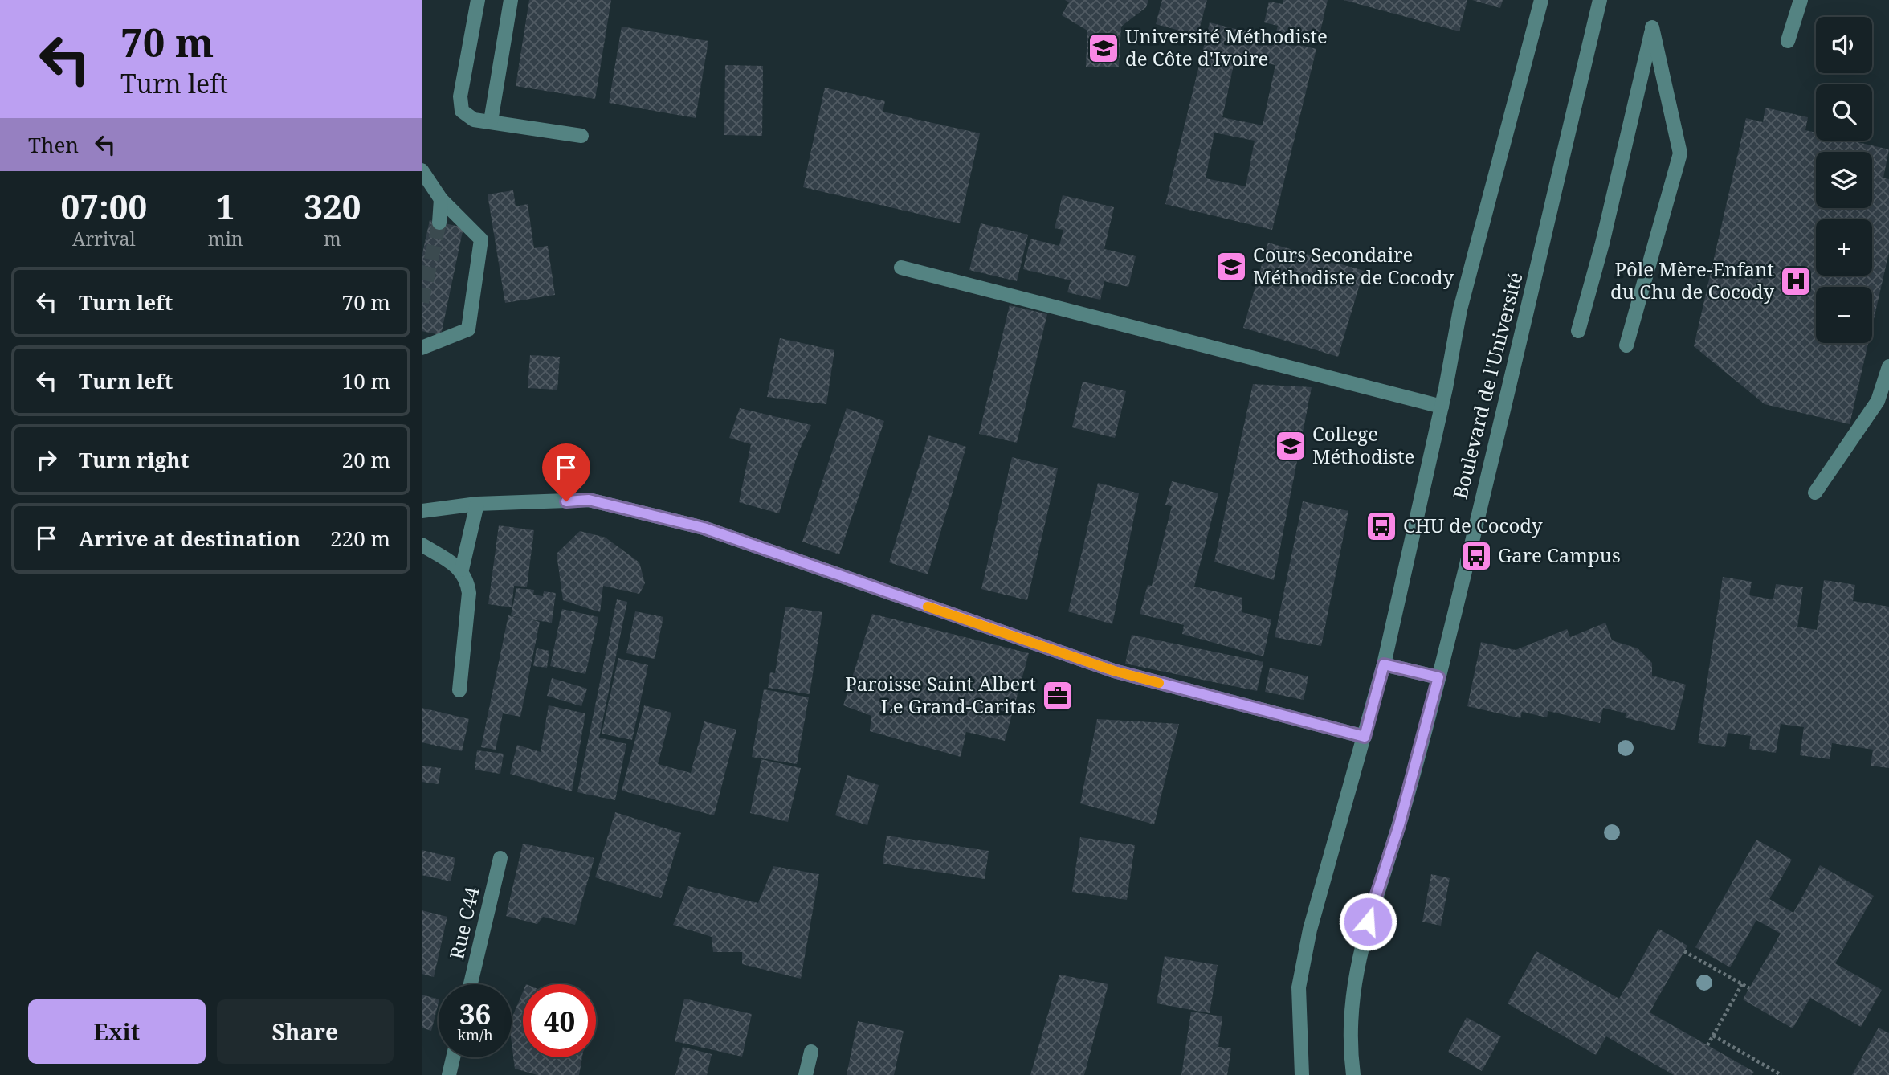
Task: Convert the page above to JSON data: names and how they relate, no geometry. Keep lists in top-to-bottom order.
{
  "streets": {
    "street": ["Boulevard de l'Université", "Rue C44"]
  },
  "places": {
    "school or university": ["Université Méthodiste de Côte d'Ivoire", "Cours Secondaire Méthodiste de Cocody", "College Méthodiste"],
    "hospital": ["Pôle Mère-Enfant du Chu de Cocody"],
    "bus stop": ["CHU de Cocody", "Gare Campus"],
    "office": ["Paroisse Saint Albert Le Grand-Caritas"]
  },
  "page": {
    "turn": ["70 m", "Turn left"],
    "map_buttons": ["+", "−"],
    "then": "Then",
    "eta": [
      "07:00",
      "Arrival",
      "1",
      "min",
      "320",
      "m"
    ],
    "list": [
      {
        "name": "Turn left",
        "value": "70 m"
      },
      {
        "name": "Turn left",
        "value": "10 m"
      },
      {
        "name": "Turn right",
        "value": "20 m"
      },
      {
        "name": "Arrive at destination",
        "value": "220 m"
      }
    ],
    "speed": "36 km/h",
    "limit": "40",
    "buttons": ["Exit", "Share"]
  }
}
